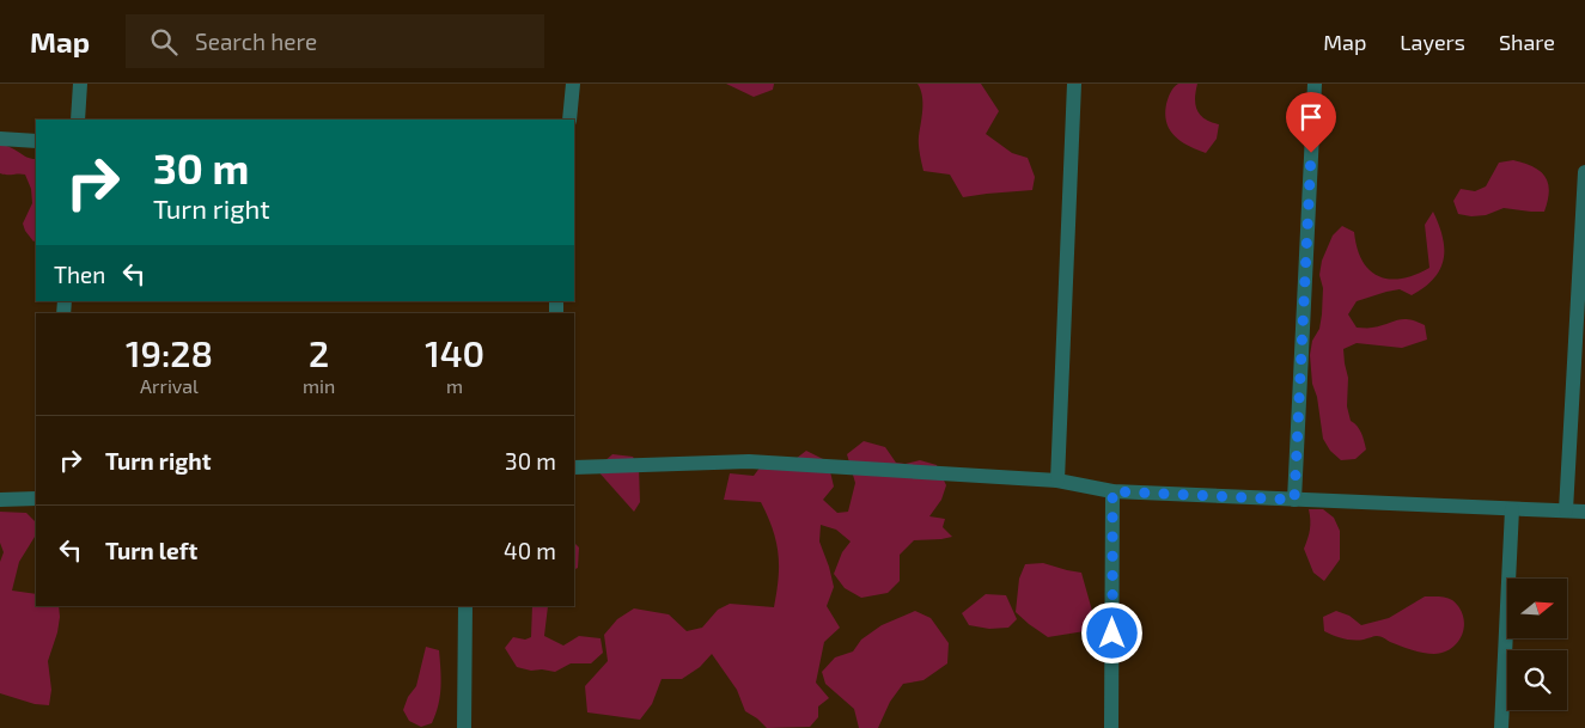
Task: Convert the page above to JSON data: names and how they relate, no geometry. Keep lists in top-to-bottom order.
{
  "north": "right",
  "page": {
    "header": "Map",
    "search": "Search here",
    "nav": ["Map", "Layers", "Share"],
    "turn": ["30 m", "Turn right"],
    "then": "Then",
    "eta": [
      "19:28",
      "Arrival",
      "2",
      "min",
      "140",
      "m"
    ],
    "list": [
      {
        "name": "Turn right",
        "value": "30 m"
      },
      {
        "name": "Turn left",
        "value": "40 m"
      }
    ]
  }
}
